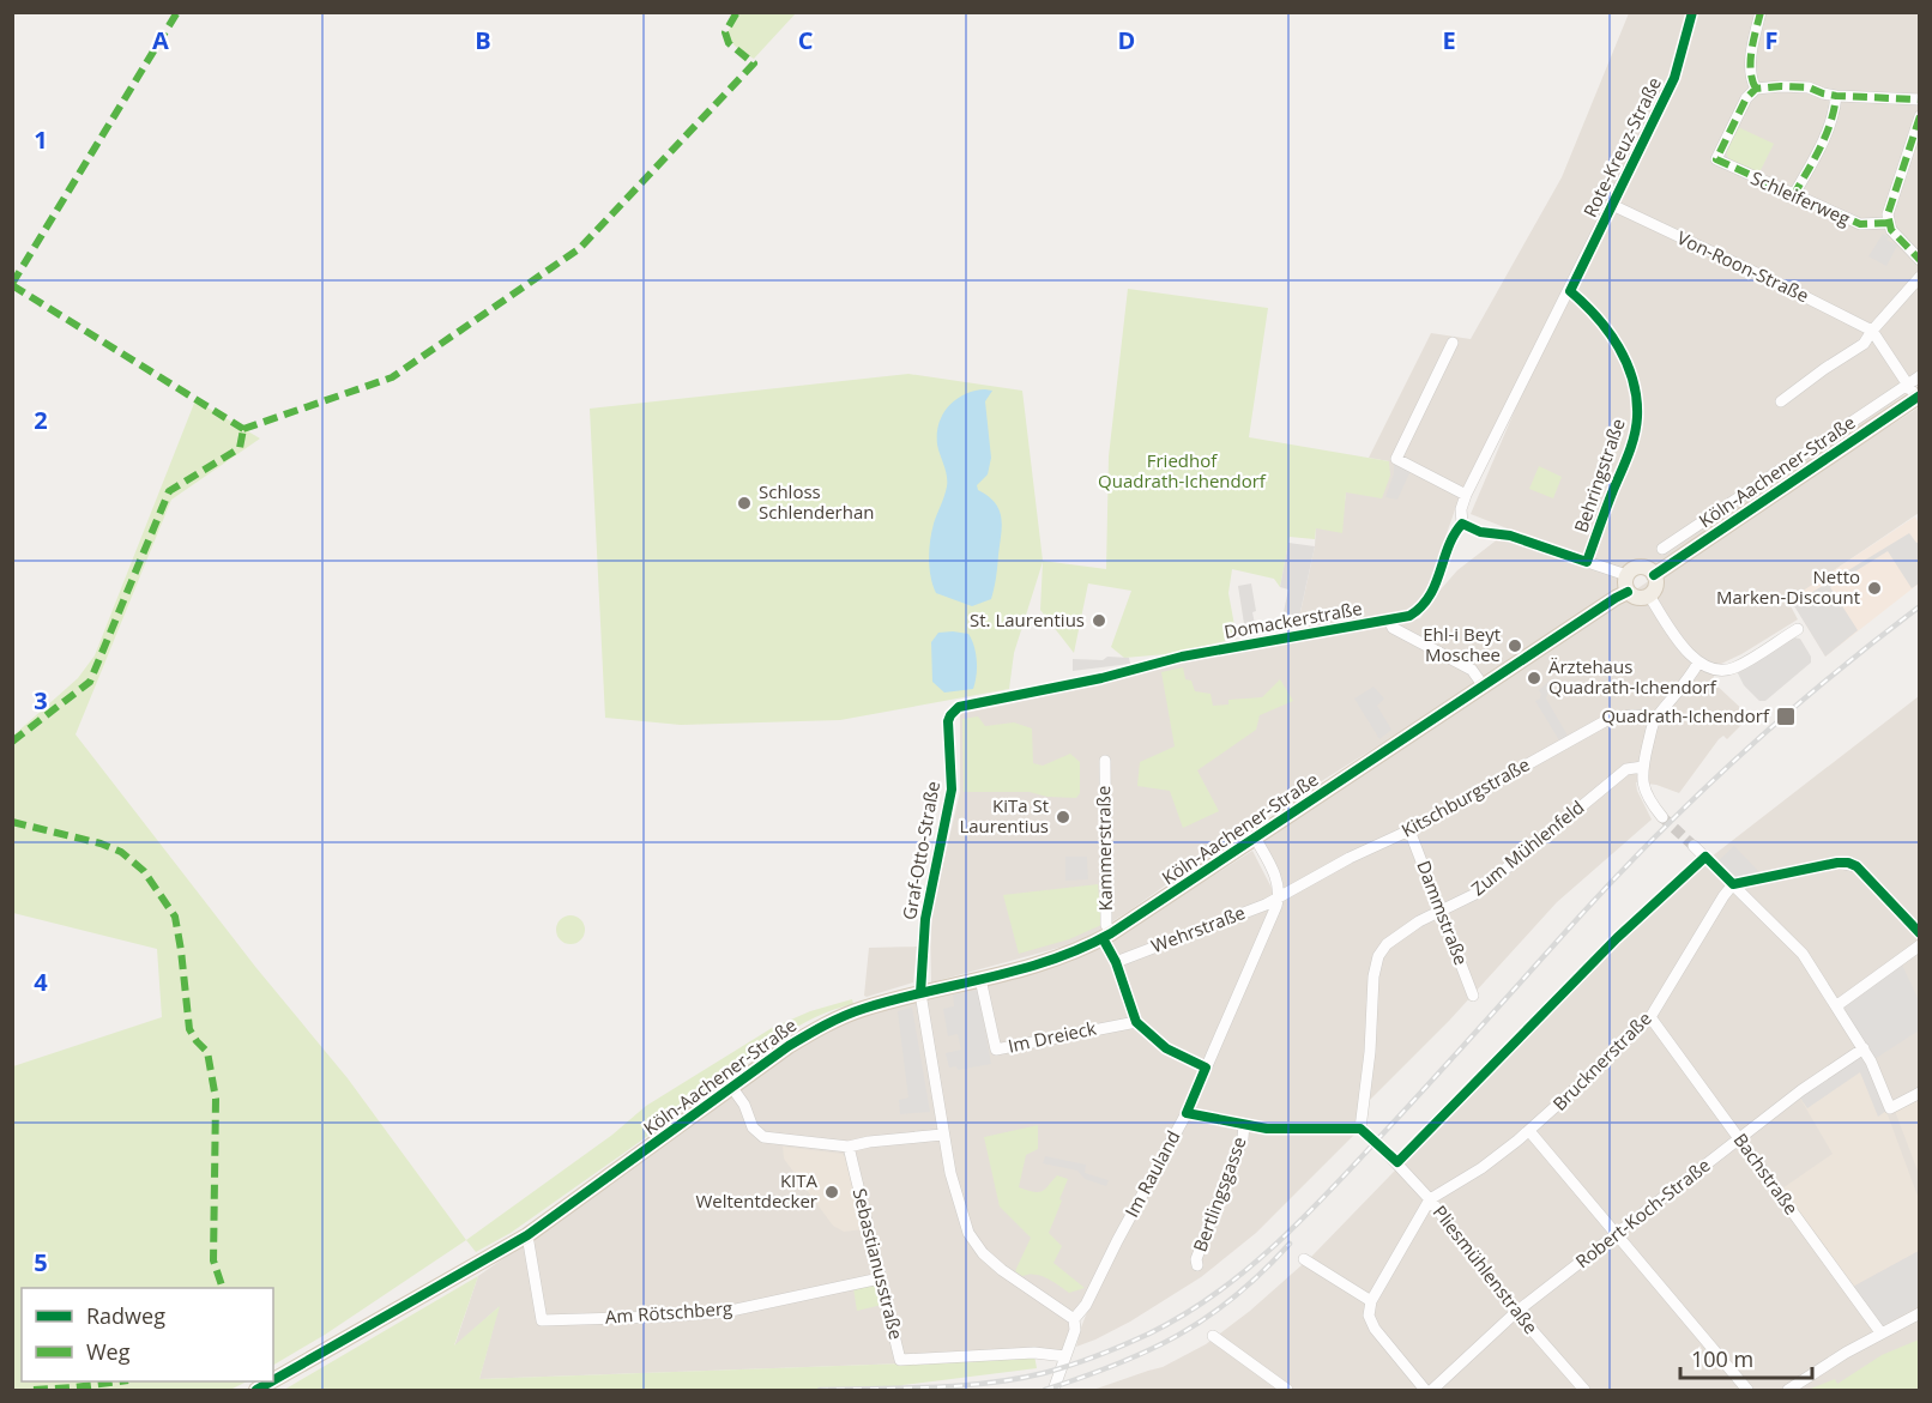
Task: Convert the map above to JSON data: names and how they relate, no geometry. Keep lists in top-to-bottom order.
{
  "streets": {
    "main road": ["Köln-Aachener-Straße"],
    "street": [
      "Rote-Kreuz-Straße",
      "Schleiferweg",
      "Von-Roon-Straße",
      "Behringstraße",
      "Domackerstraße",
      "Kitschburgstraße",
      "Kammerstraße",
      "Zum Mühlenfeld",
      "Graf-Otto-Straße",
      "Dammstraße",
      "Wehrstraße",
      "Im Dreieck",
      "Brucknerstraße",
      "Im Rauland",
      "Bachstraße",
      "Bertlingsgasse",
      "Robert-Koch-Straße",
      "Sebastianusstraße",
      "Pliesmühlenstraße",
      "Am Rötschberg"
    ]
  },
  "crossings": [
    ["Rote-Kreuz-Straße", "Von-Roon-Straße"],
    ["Rote-Kreuz-Straße", "Behringstraße"],
    ["Rote-Kreuz-Straße", "Domackerstraße"],
    ["Von-Roon-Straße", "Köln-Aachener-Straße"],
    ["Köln-Aachener-Straße", "Kammerstraße"],
    ["Köln-Aachener-Straße", "Graf-Otto-Straße"],
    ["Köln-Aachener-Straße", "Im Dreieck"],
    ["Köln-Aachener-Straße", "Am Rötschberg"],
    ["Domackerstraße", "Graf-Otto-Straße"],
    ["Kitschburgstraße", "Dammstraße"],
    ["Kitschburgstraße", "Wehrstraße"],
    ["Kitschburgstraße", "Im Rauland"],
    ["Kammerstraße", "Wehrstraße"],
    ["Kammerstraße", "Im Dreieck"],
    ["Zum Mühlenfeld", "Dammstraße"],
    ["Zum Mühlenfeld", "Bertlingsgasse"],
    ["Graf-Otto-Straße", "Im Rauland"],
    ["Wehrstraße", "Im Rauland"],
    ["Brucknerstraße", "Bachstraße"],
    ["Brucknerstraße", "Pliesmühlenstraße"],
    ["Im Rauland", "Sebastianusstraße"],
    ["Bachstraße", "Robert-Koch-Straße"],
    ["Robert-Koch-Straße", "Pliesmühlenstraße"],
    ["Sebastianusstraße", "Am Rötschberg"]
  ],
  "parks": ["Friedhof Quadrath-Ichendorf"],
  "places": {
    "other": [
      "Schloss Schlenderhan",
      "Netto Marken-Discount",
      "St. Laurentius",
      "Ehl-i Beyt Moschee",
      "Ärztehaus Quadrath-Ichendorf",
      "KiTa St Laurentius",
      "KITA Weltentdecker"
    ],
    "transit": ["Quadrath-Ichendorf"]
  },
  "legend": ["Radweg", "Weg"],
  "scale_bar": "100 m",
  "grid": {
    "columns": [
      "A",
      "B",
      "C",
      "D",
      "E",
      "F"
    ],
    "rows": [
      "1",
      "2",
      "3",
      "4",
      "5"
    ]
  }
}
